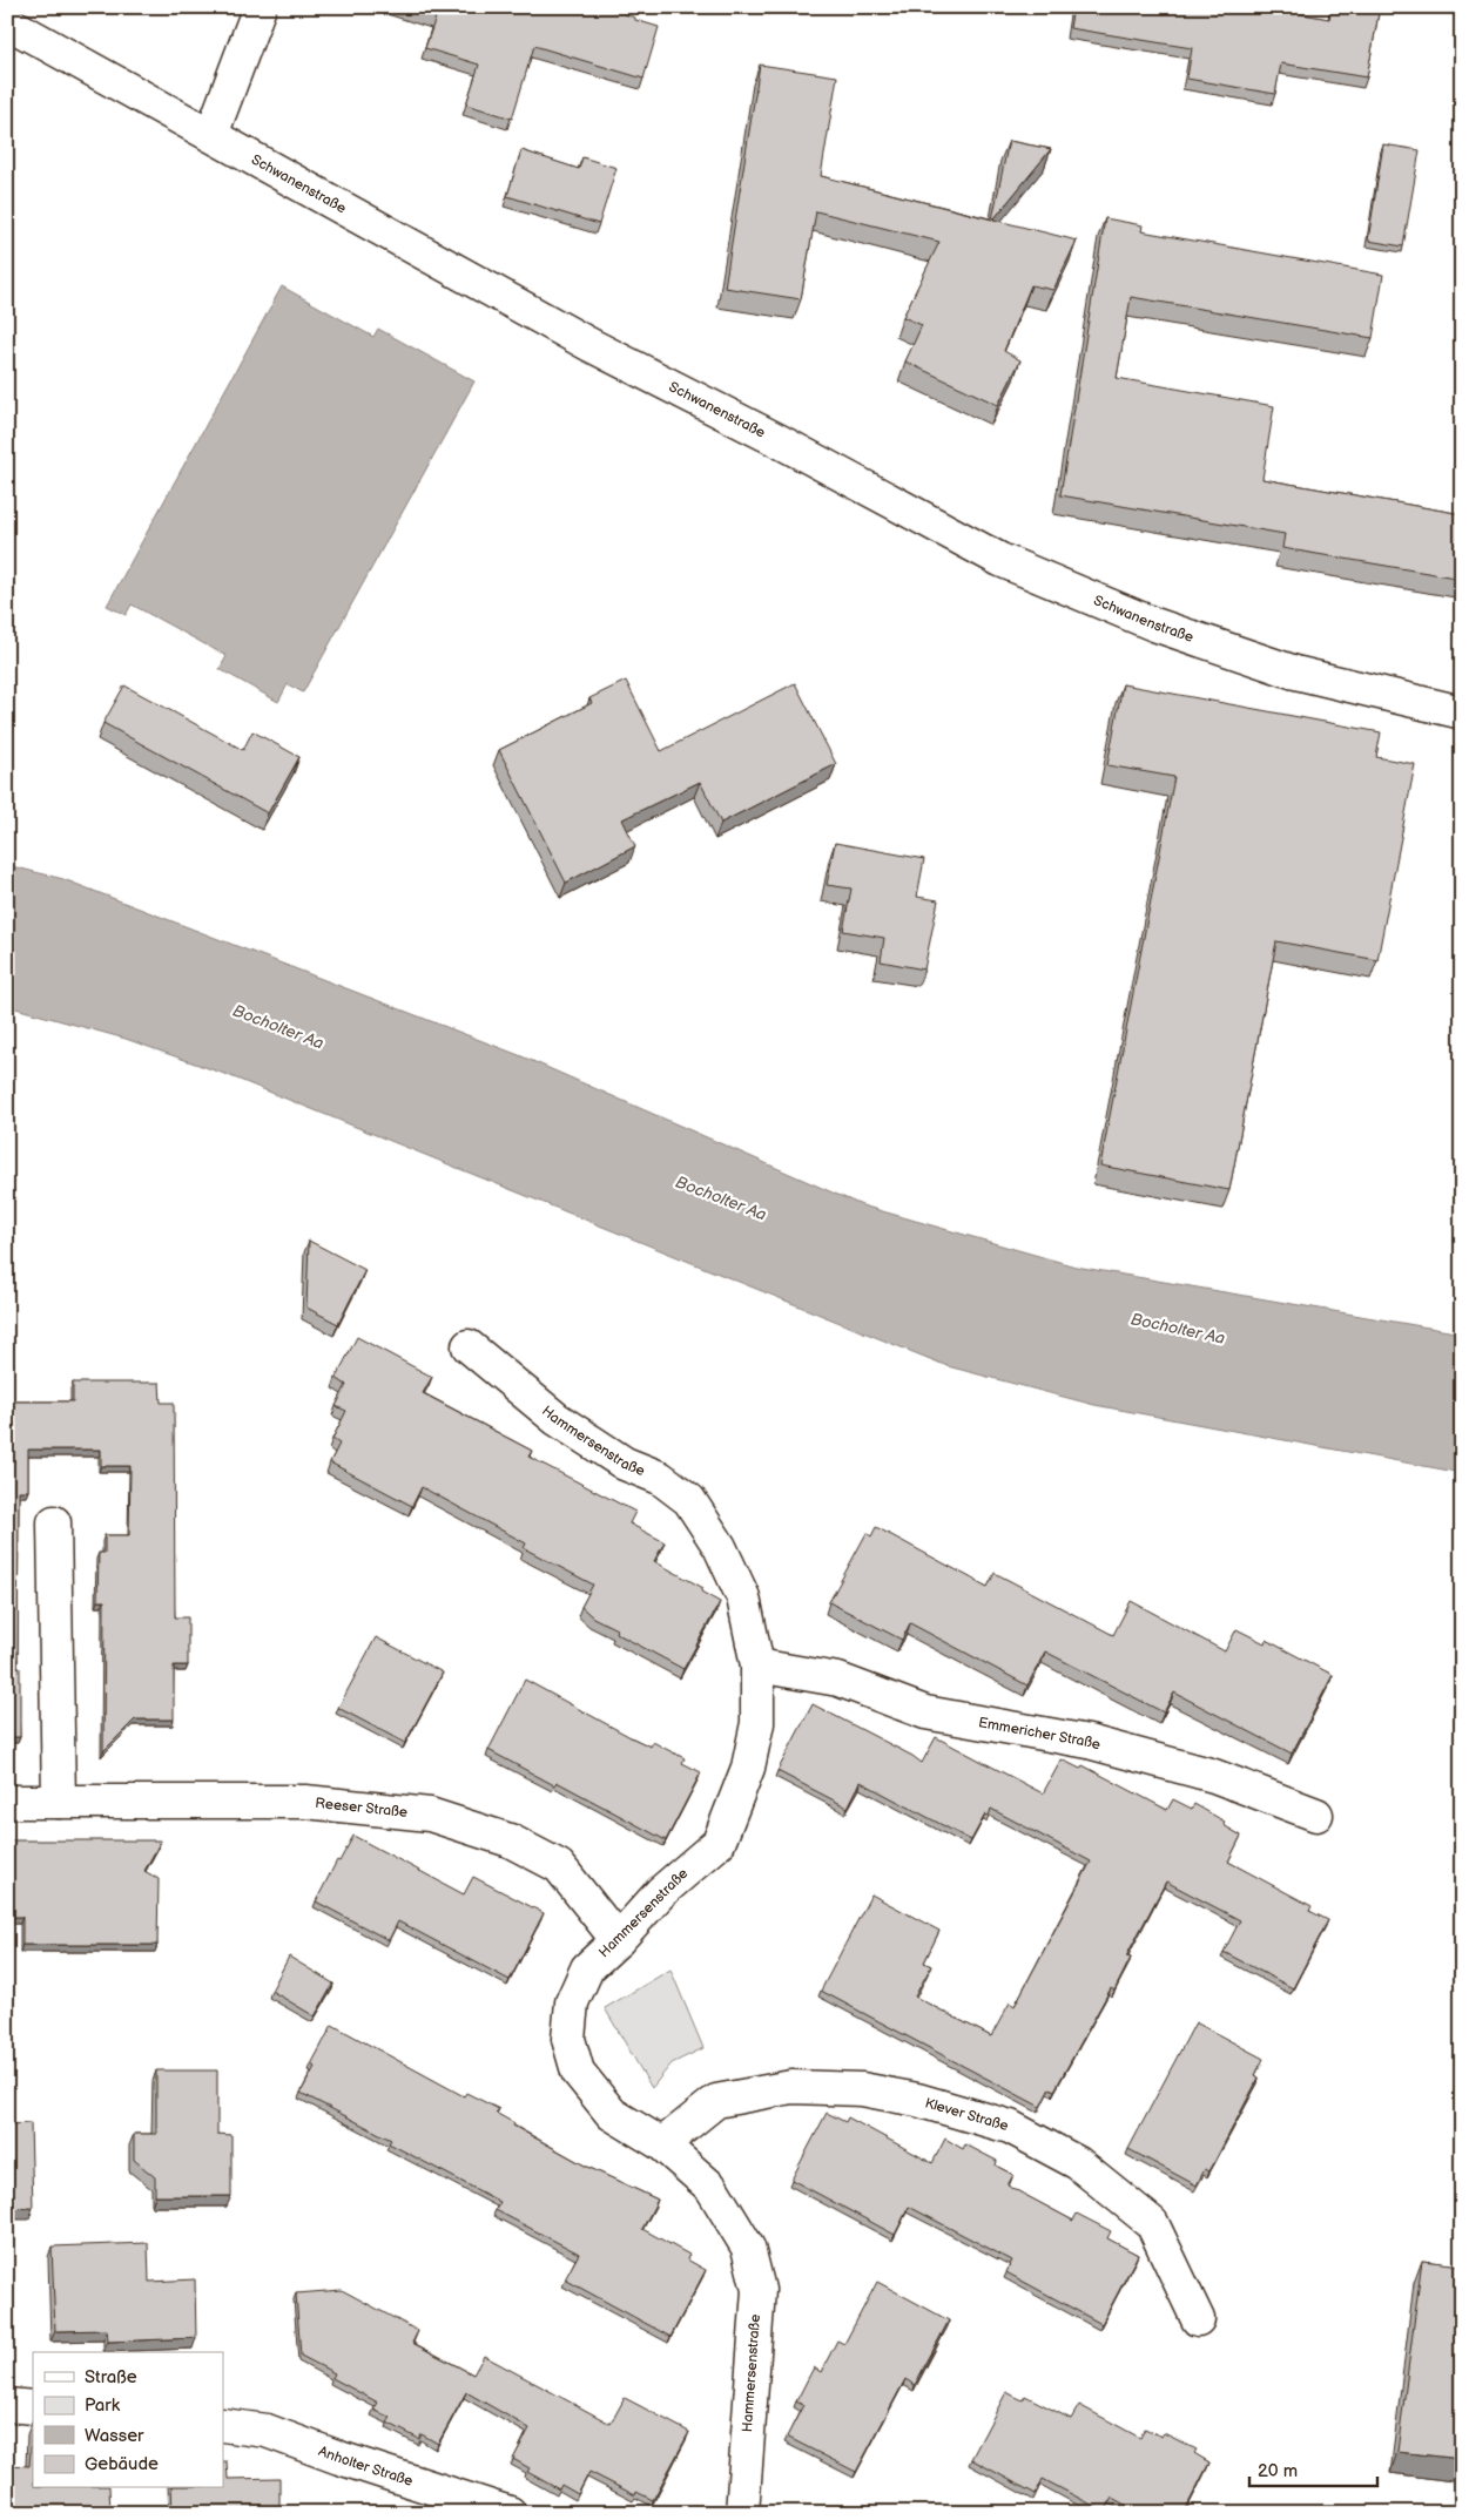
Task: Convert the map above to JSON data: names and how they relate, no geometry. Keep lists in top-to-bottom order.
{
  "streets": {
    "street": [
      "Schwanenstraße",
      "Hammersenstraße",
      "Emmericher Straße",
      "Reeser Straße",
      "Klever Straße",
      "Anholter Straße"
    ]
  },
  "crossings": [
    ["Hammersenstraße", "Emmericher Straße"],
    ["Hammersenstraße", "Reeser Straße"],
    ["Hammersenstraße", "Klever Straße"]
  ],
  "water": ["Bocholter Aa"],
  "legend": [
    "Straße",
    "Park",
    "Wasser",
    "Gebäude"
  ],
  "scale_bar": "20 m"
}
